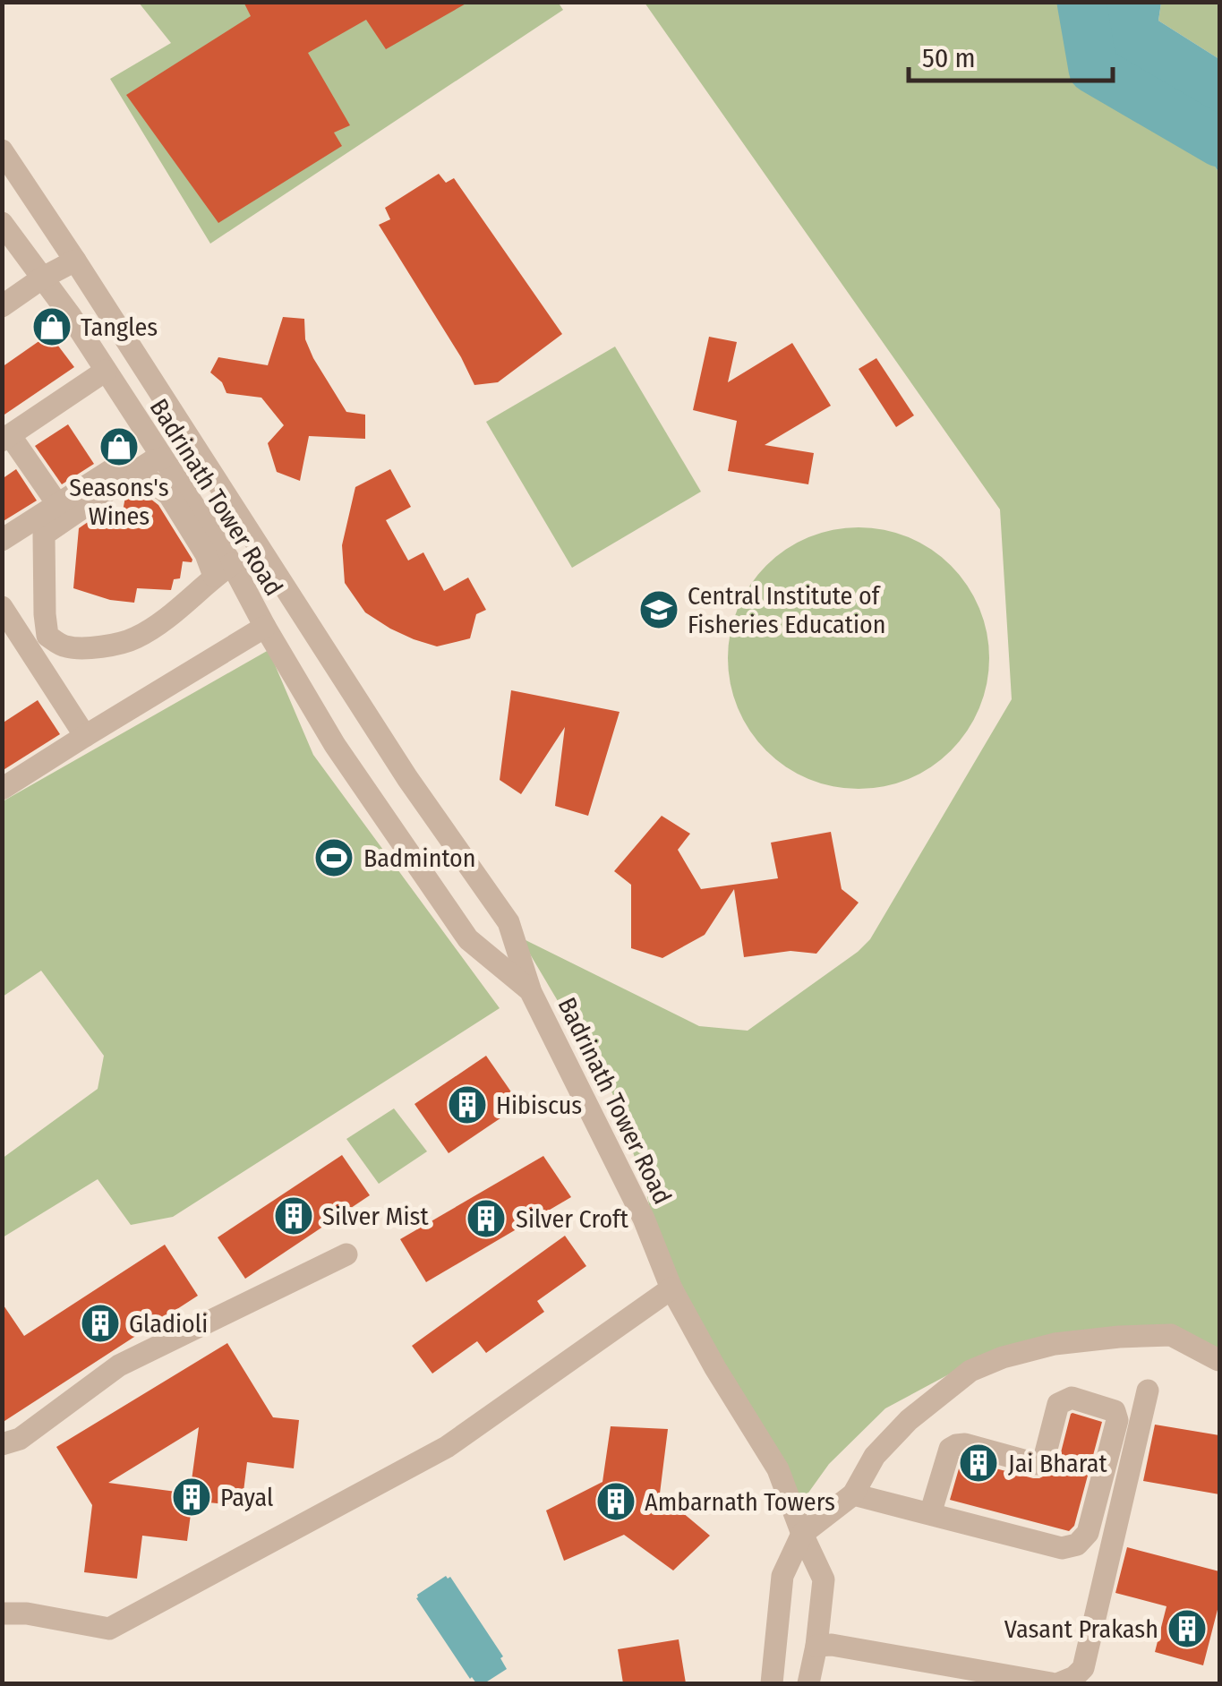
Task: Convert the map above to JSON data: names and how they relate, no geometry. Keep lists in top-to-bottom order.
{
  "streets": {
    "street": ["Badrinath Tower Road"]
  },
  "places": {
    "shop": ["Tangles", "Seasons's Wines"],
    "school or university": ["Central Institute of Fisheries Education"],
    "sports": ["Badminton"],
    "building": [
      "Hibiscus",
      "Silver Mist",
      "Silver Croft",
      "Gladioli",
      "Jai Bharat",
      "Payal",
      "Ambarnath Towers",
      "Vasant Prakash"
    ]
  },
  "scale_bar": "50 m"
}
